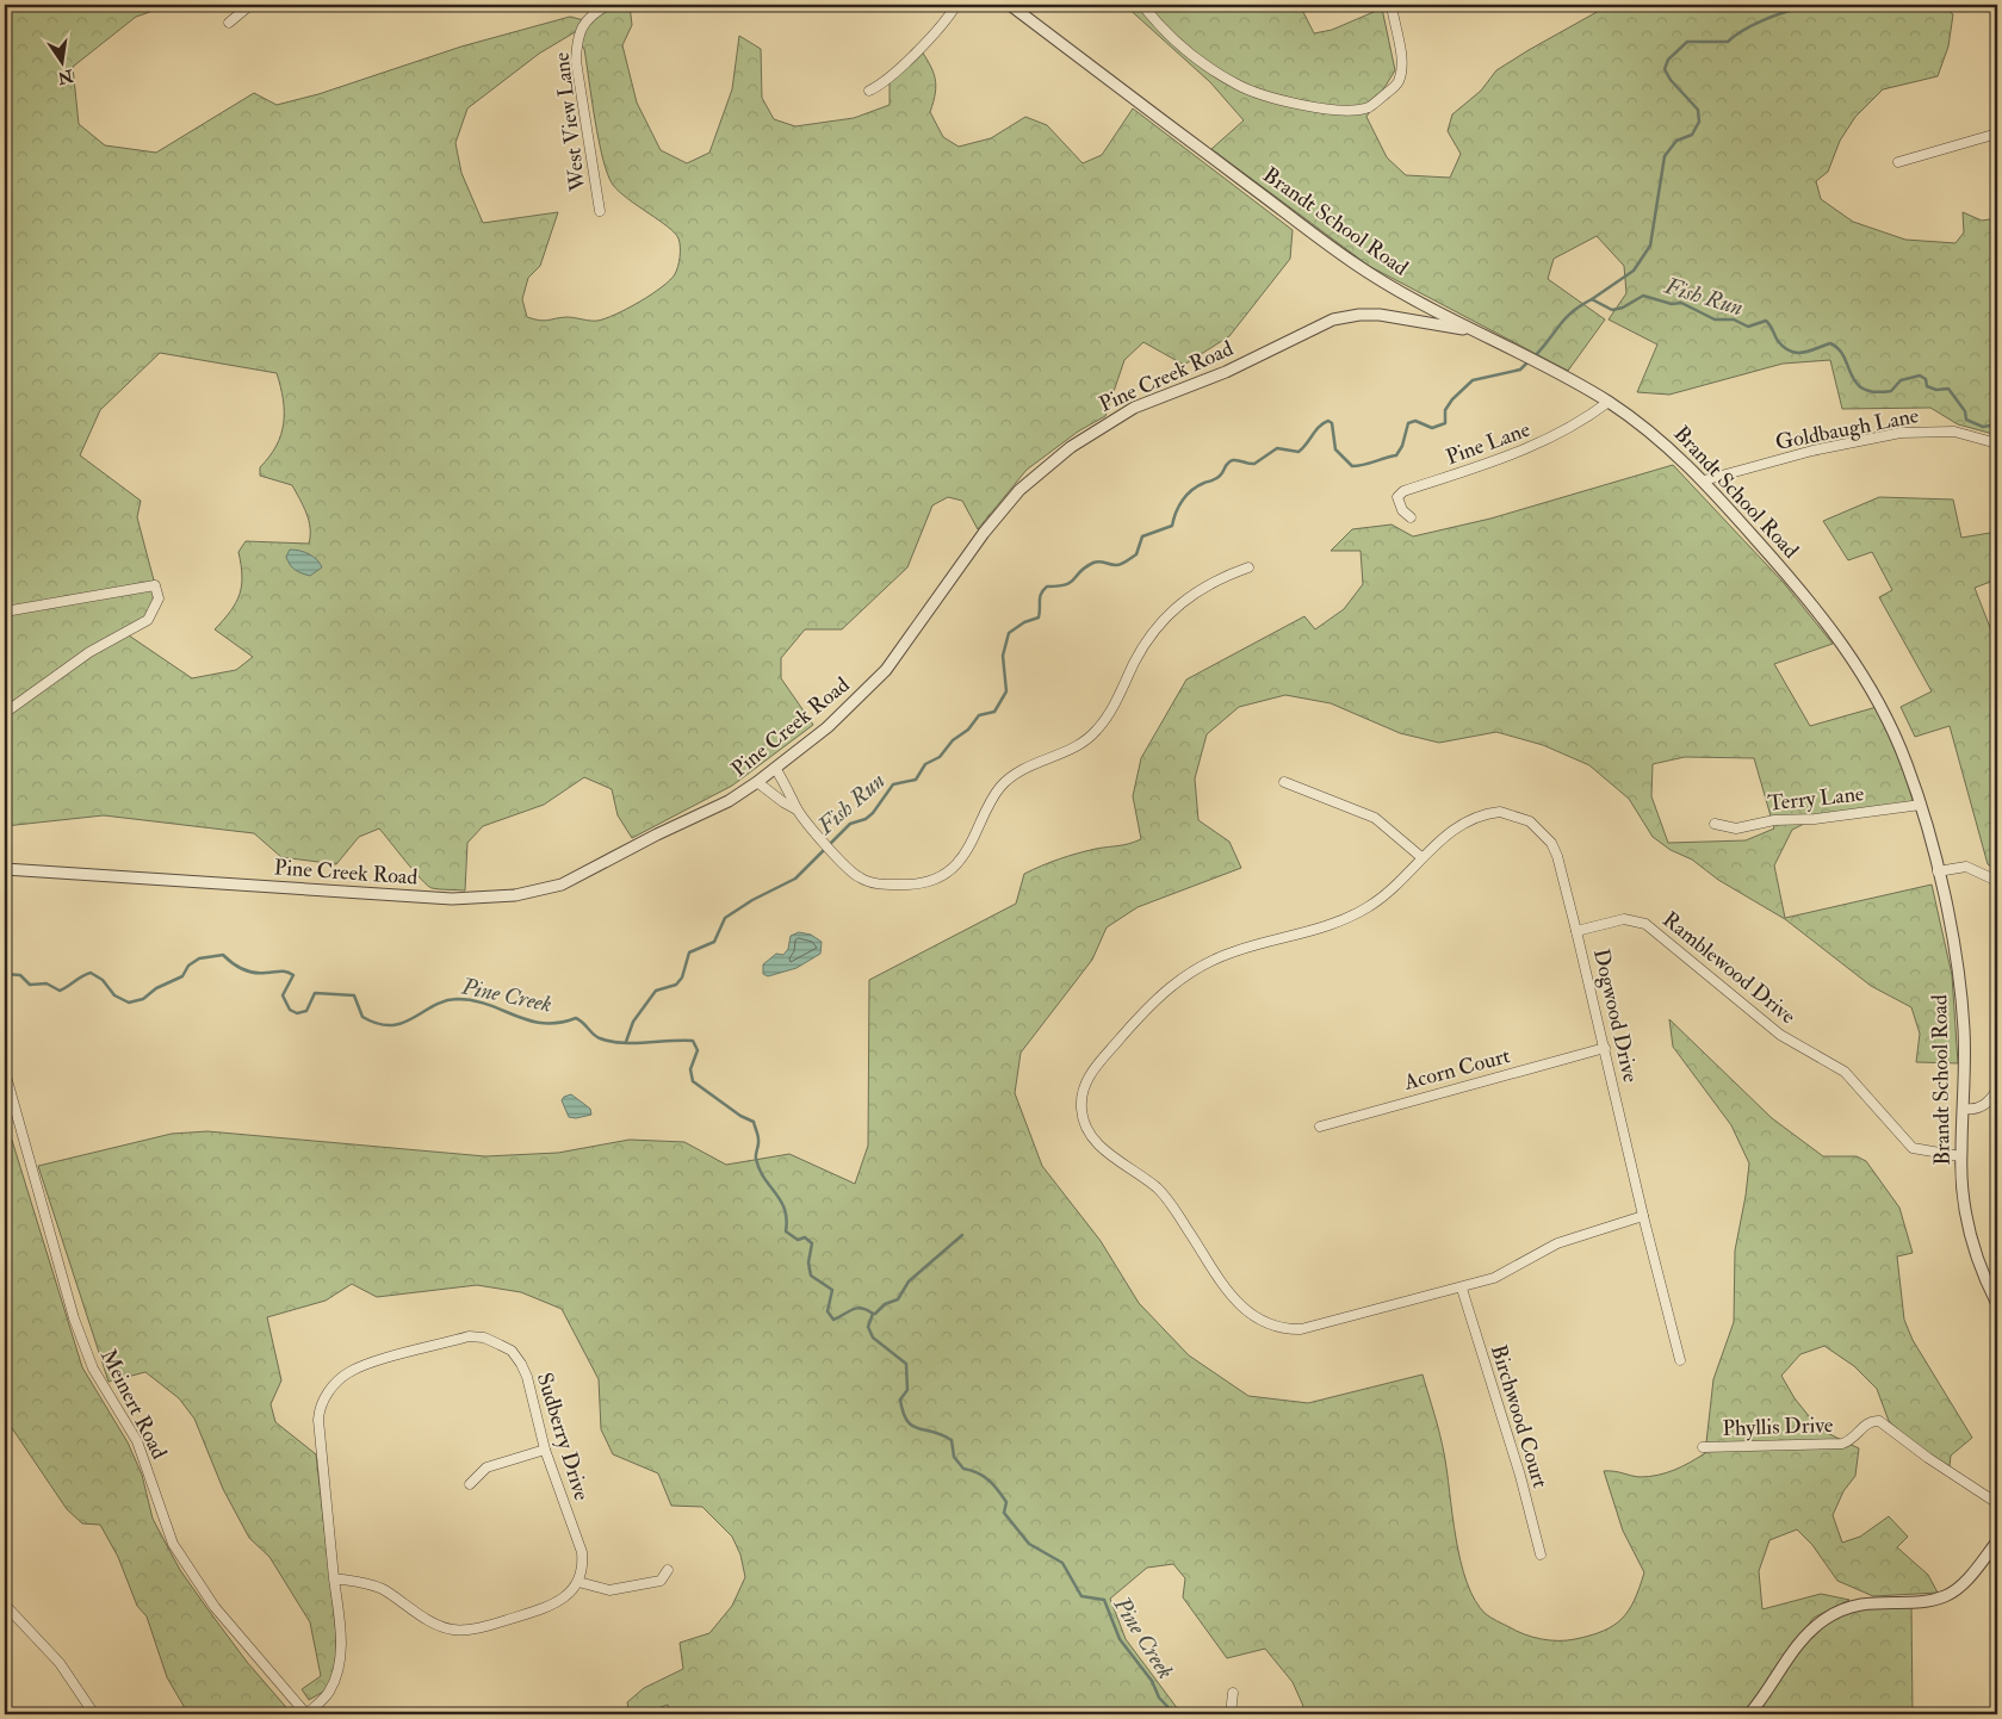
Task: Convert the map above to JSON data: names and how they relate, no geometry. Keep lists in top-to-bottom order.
{
  "streets": {
    "street": [
      "West View Lane",
      "Brandt School Road",
      "Pine Creek Road",
      "Goldbaugh Lane",
      "Pine Lane",
      "Terry Lane",
      "Ramblewood Drive",
      "Dogwood Drive",
      "Acorn Court",
      "Meinert Road",
      "Birchwood Court",
      "Phyllis Drive",
      "Sudberry Drive"
    ]
  },
  "crossings": [
    ["Brandt School Road", "Pine Creek Road"],
    ["Brandt School Road", "Goldbaugh Lane"],
    ["Brandt School Road", "Pine Lane"],
    ["Brandt School Road", "Terry Lane"],
    ["Brandt School Road", "Ramblewood Drive"],
    ["Ramblewood Drive", "Dogwood Drive"],
    ["Dogwood Drive", "Acorn Court"],
    ["Dogwood Drive", "Birchwood Court"],
    ["Meinert Road", "Sudberry Drive"]
  ],
  "water": ["Fish Run", "Pine Creek"],
  "north": "bottom"
}
